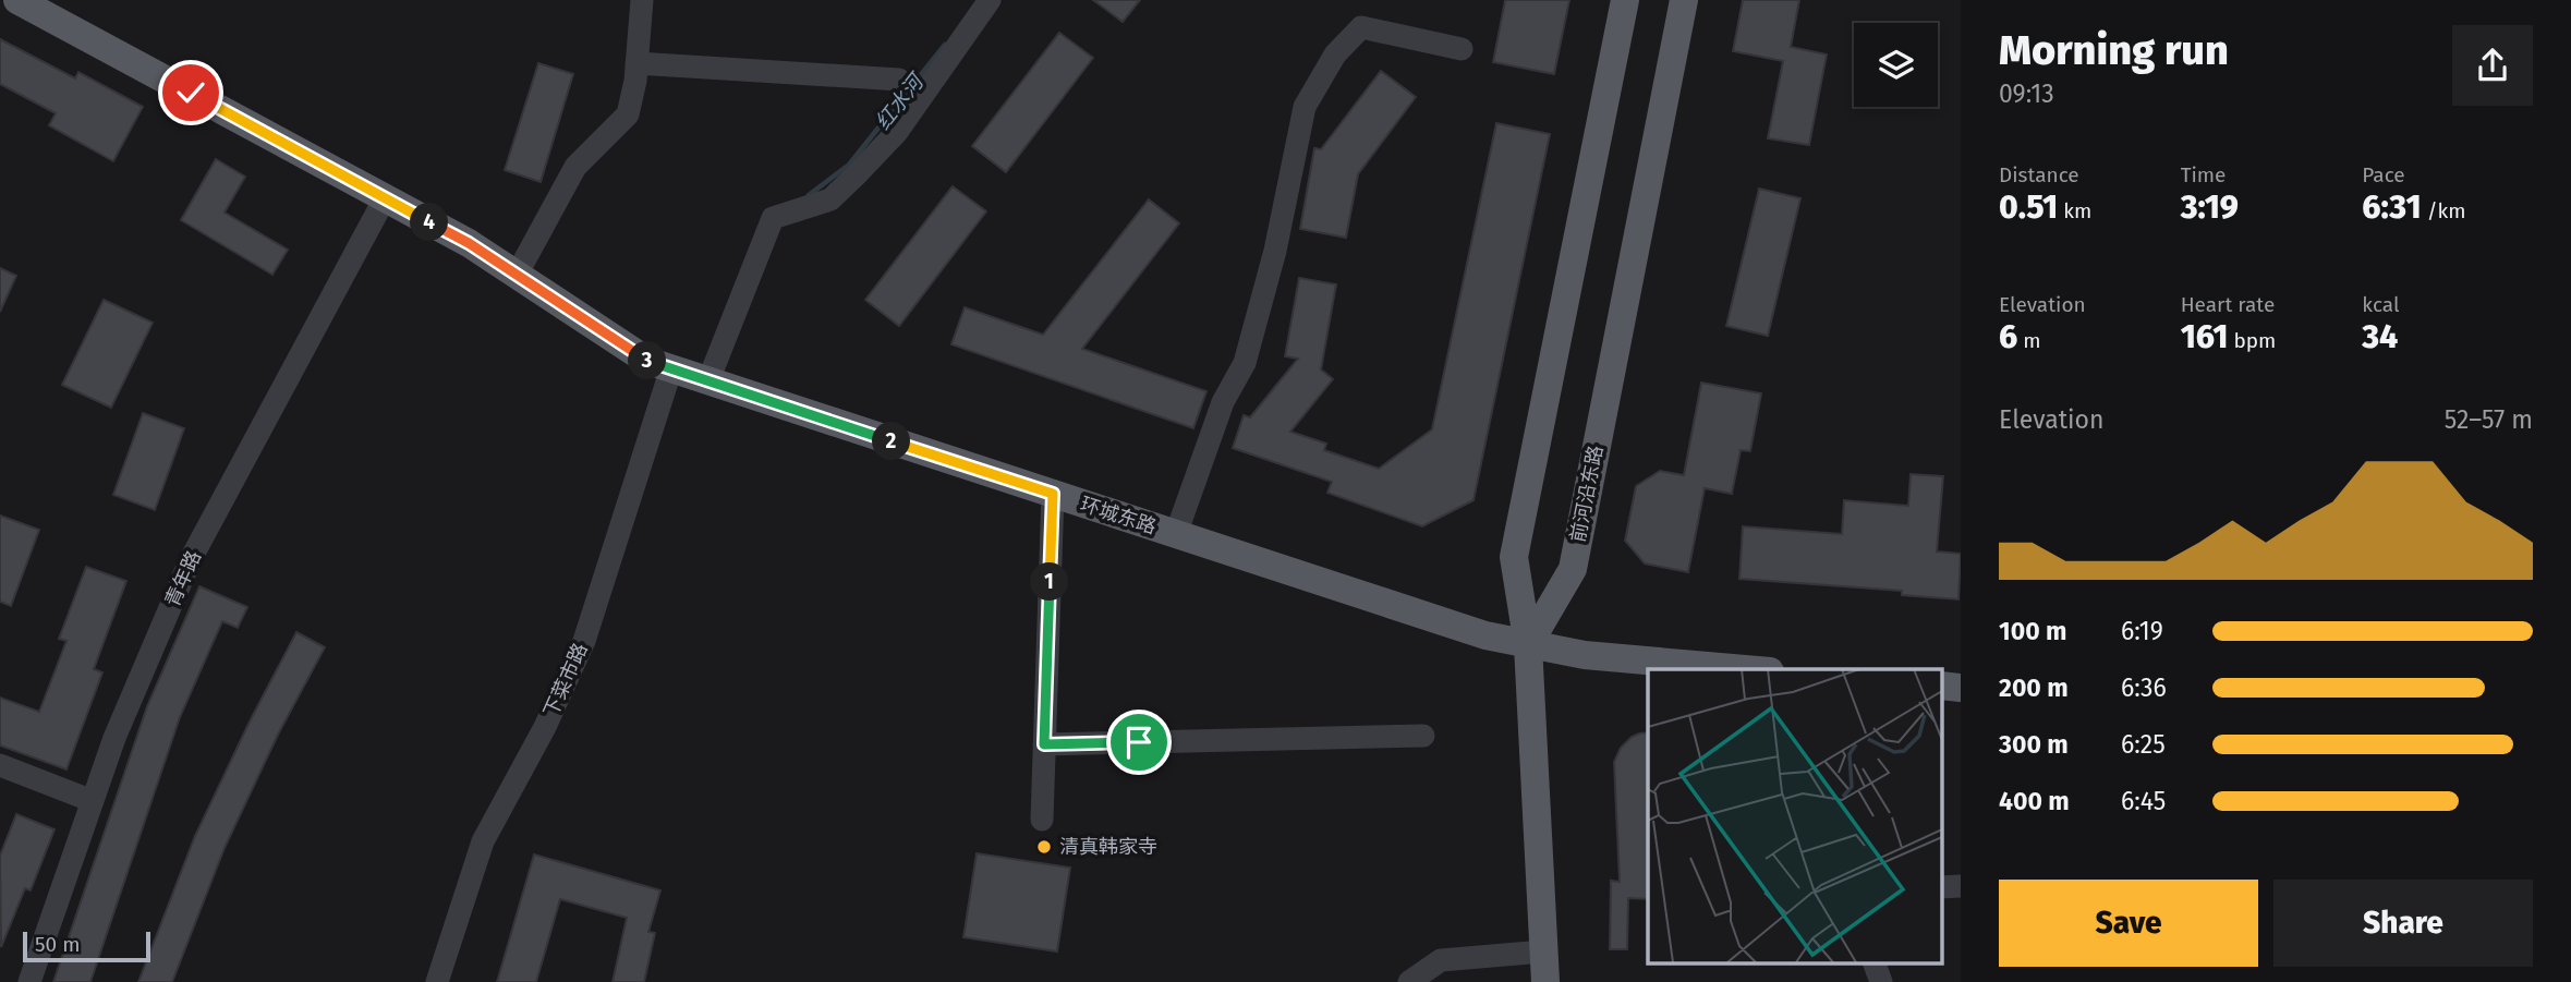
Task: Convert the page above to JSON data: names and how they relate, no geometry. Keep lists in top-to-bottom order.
{
  "streets": {
    "main road": ["前河沿东路", "环城东路"],
    "street": ["青年路", "下菜市路"]
  },
  "crossings": [
    ["前河沿东路", "环城东路"],
    ["环城东路", "青年路"],
    ["环城东路", "下菜市路"]
  ],
  "water": ["红水河"],
  "places": ["清真韩家寺"],
  "scale_bar": "50 m",
  "page": {
    "heading": ["Morning run", "09:13"],
    "stats": [
      ["Distance", "0.51 km"],
      ["Time", "3:19"],
      ["Pace", "6:31 /km"],
      ["Elevation", "6 m"],
      ["Heart rate", "161 bpm"],
      ["kcal", "34"]
    ],
    "pins": [
      "4",
      "3",
      "2",
      "1"
    ],
    "chart": ["Elevation", "52–57 m"],
    "list": [
      {
        "name": "100 m",
        "note": "6:19"
      },
      {
        "name": "200 m",
        "note": "6:36"
      },
      {
        "name": "300 m",
        "note": "6:25"
      },
      {
        "name": "400 m",
        "note": "6:45"
      }
    ],
    "buttons": ["Save", "Share"],
    "scale": "50 m"
  }
}
